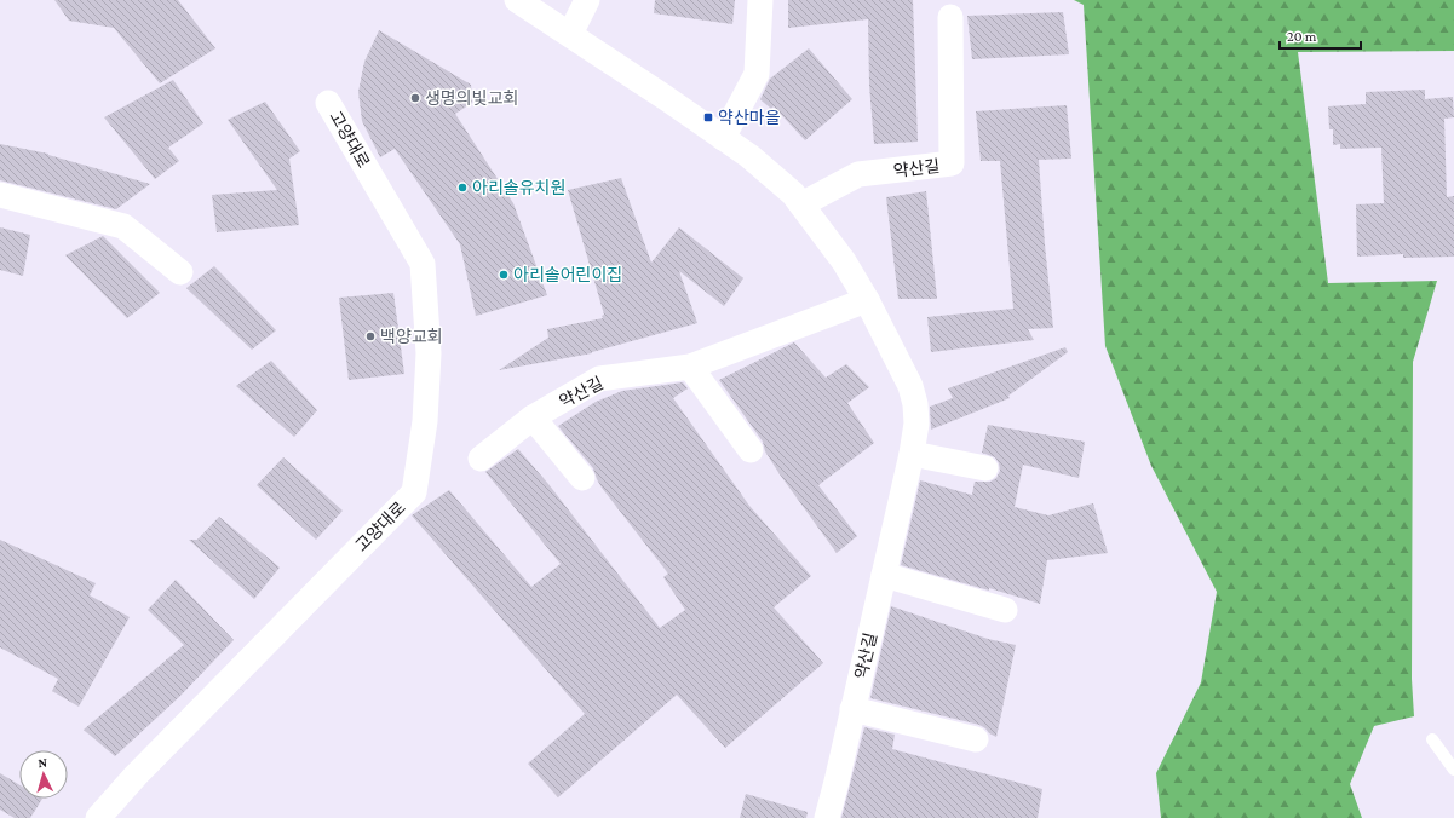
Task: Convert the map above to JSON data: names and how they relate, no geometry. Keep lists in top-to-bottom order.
{
  "streets": {
    "street": ["고양대로", "약산길"]
  },
  "places": {
    "other": [
      "생명의빛교회",
      "아리솔유치원",
      "아리솔어린이집",
      "백양교회"
    ],
    "transit": ["약산마을"]
  },
  "scale_bar": "20 m",
  "north": "top"
}
